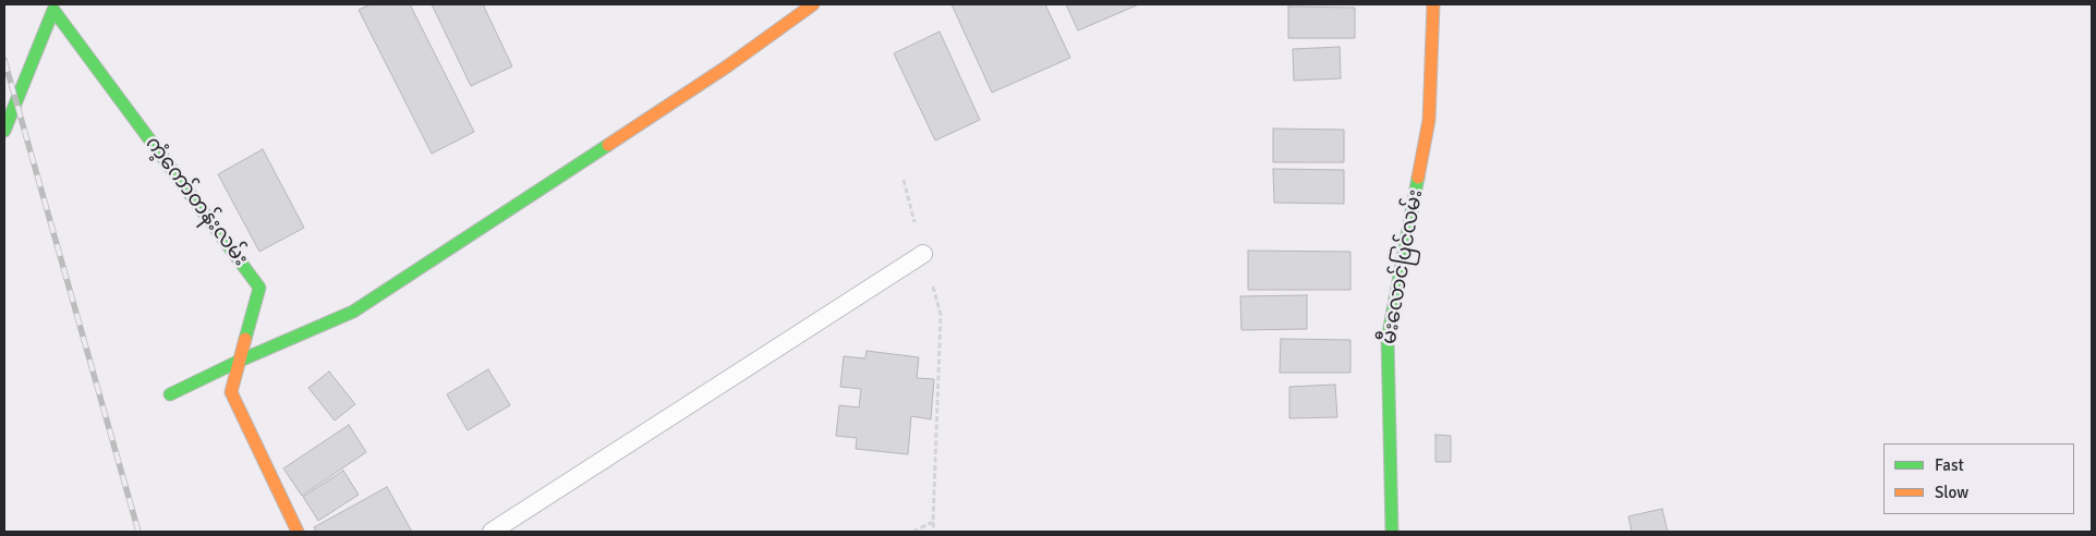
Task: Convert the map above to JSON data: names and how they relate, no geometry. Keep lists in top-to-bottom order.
{
  "streets": {
    "street": ["ကံ့ကော်တန်းလမ်း", "မီးလောင်ပြင်လမ်း"]
  },
  "legend": ["Fast", "Slow"]
}
